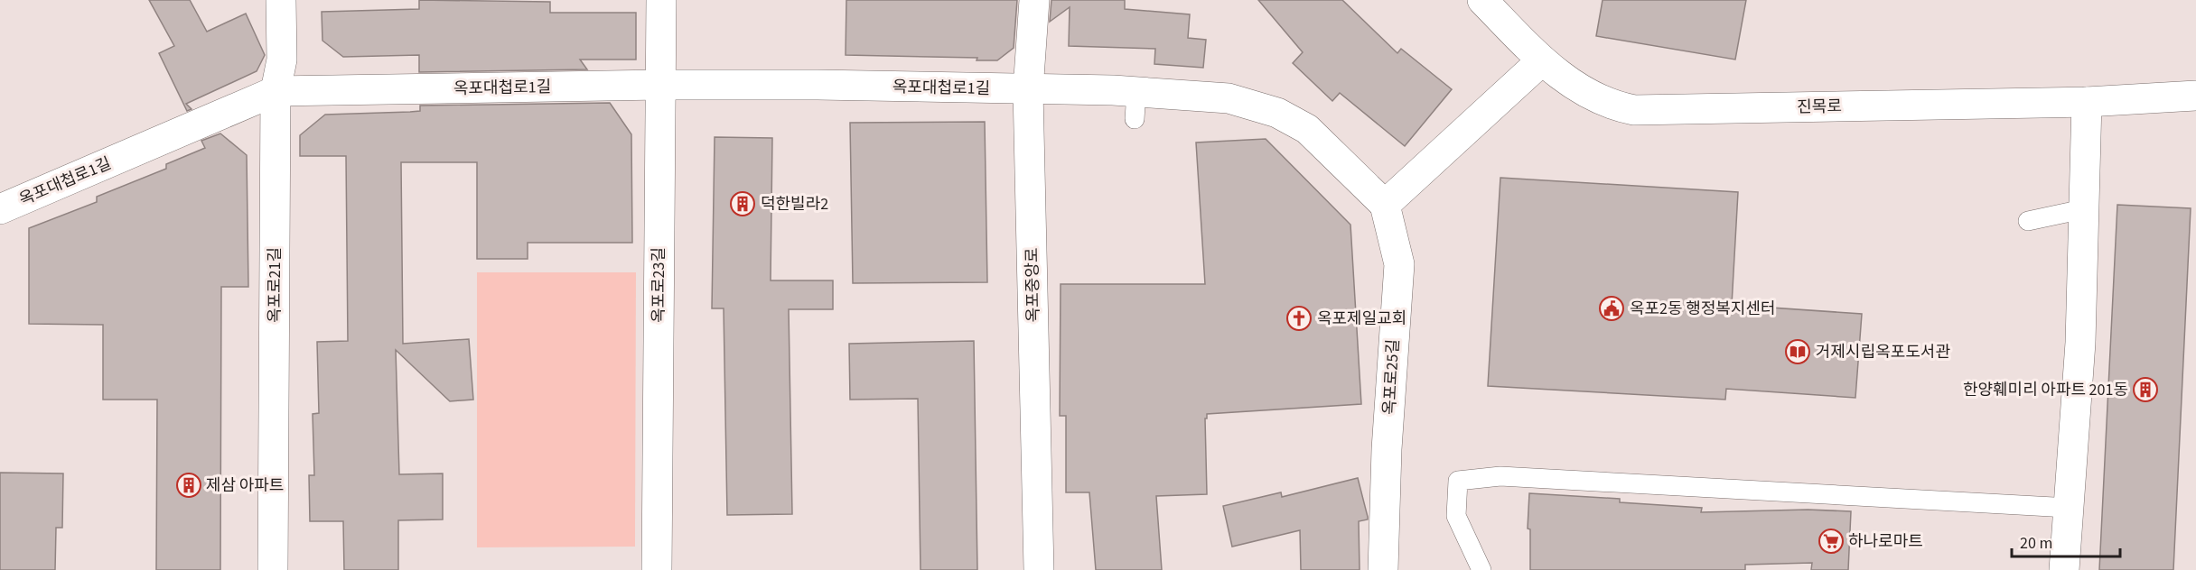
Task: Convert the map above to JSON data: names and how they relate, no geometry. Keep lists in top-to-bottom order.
{
  "streets": {
    "street": [
      "옥포대첩로1길",
      "진목로",
      "옥포로21길",
      "옥포로23길",
      "옥포중앙로",
      "옥포로25길"
    ]
  },
  "crossings": [
    ["옥포대첩로1길", "옥포로21길"],
    ["옥포대첩로1길", "옥포로23길"],
    ["옥포대첩로1길", "옥포중앙로"],
    ["옥포대첩로1길", "옥포로25길"]
  ],
  "places": {
    "building": ["덕한빌라2", "한양훼미리 아파트 201동", "제삼 아파트"],
    "public building": ["옥포2동 행정복지센터"],
    "church": ["옥포제일교회"],
    "library": ["거제시립옥포도서관"],
    "supermarket": ["하나로마트"]
  },
  "scale_bar": "20 m"
}
